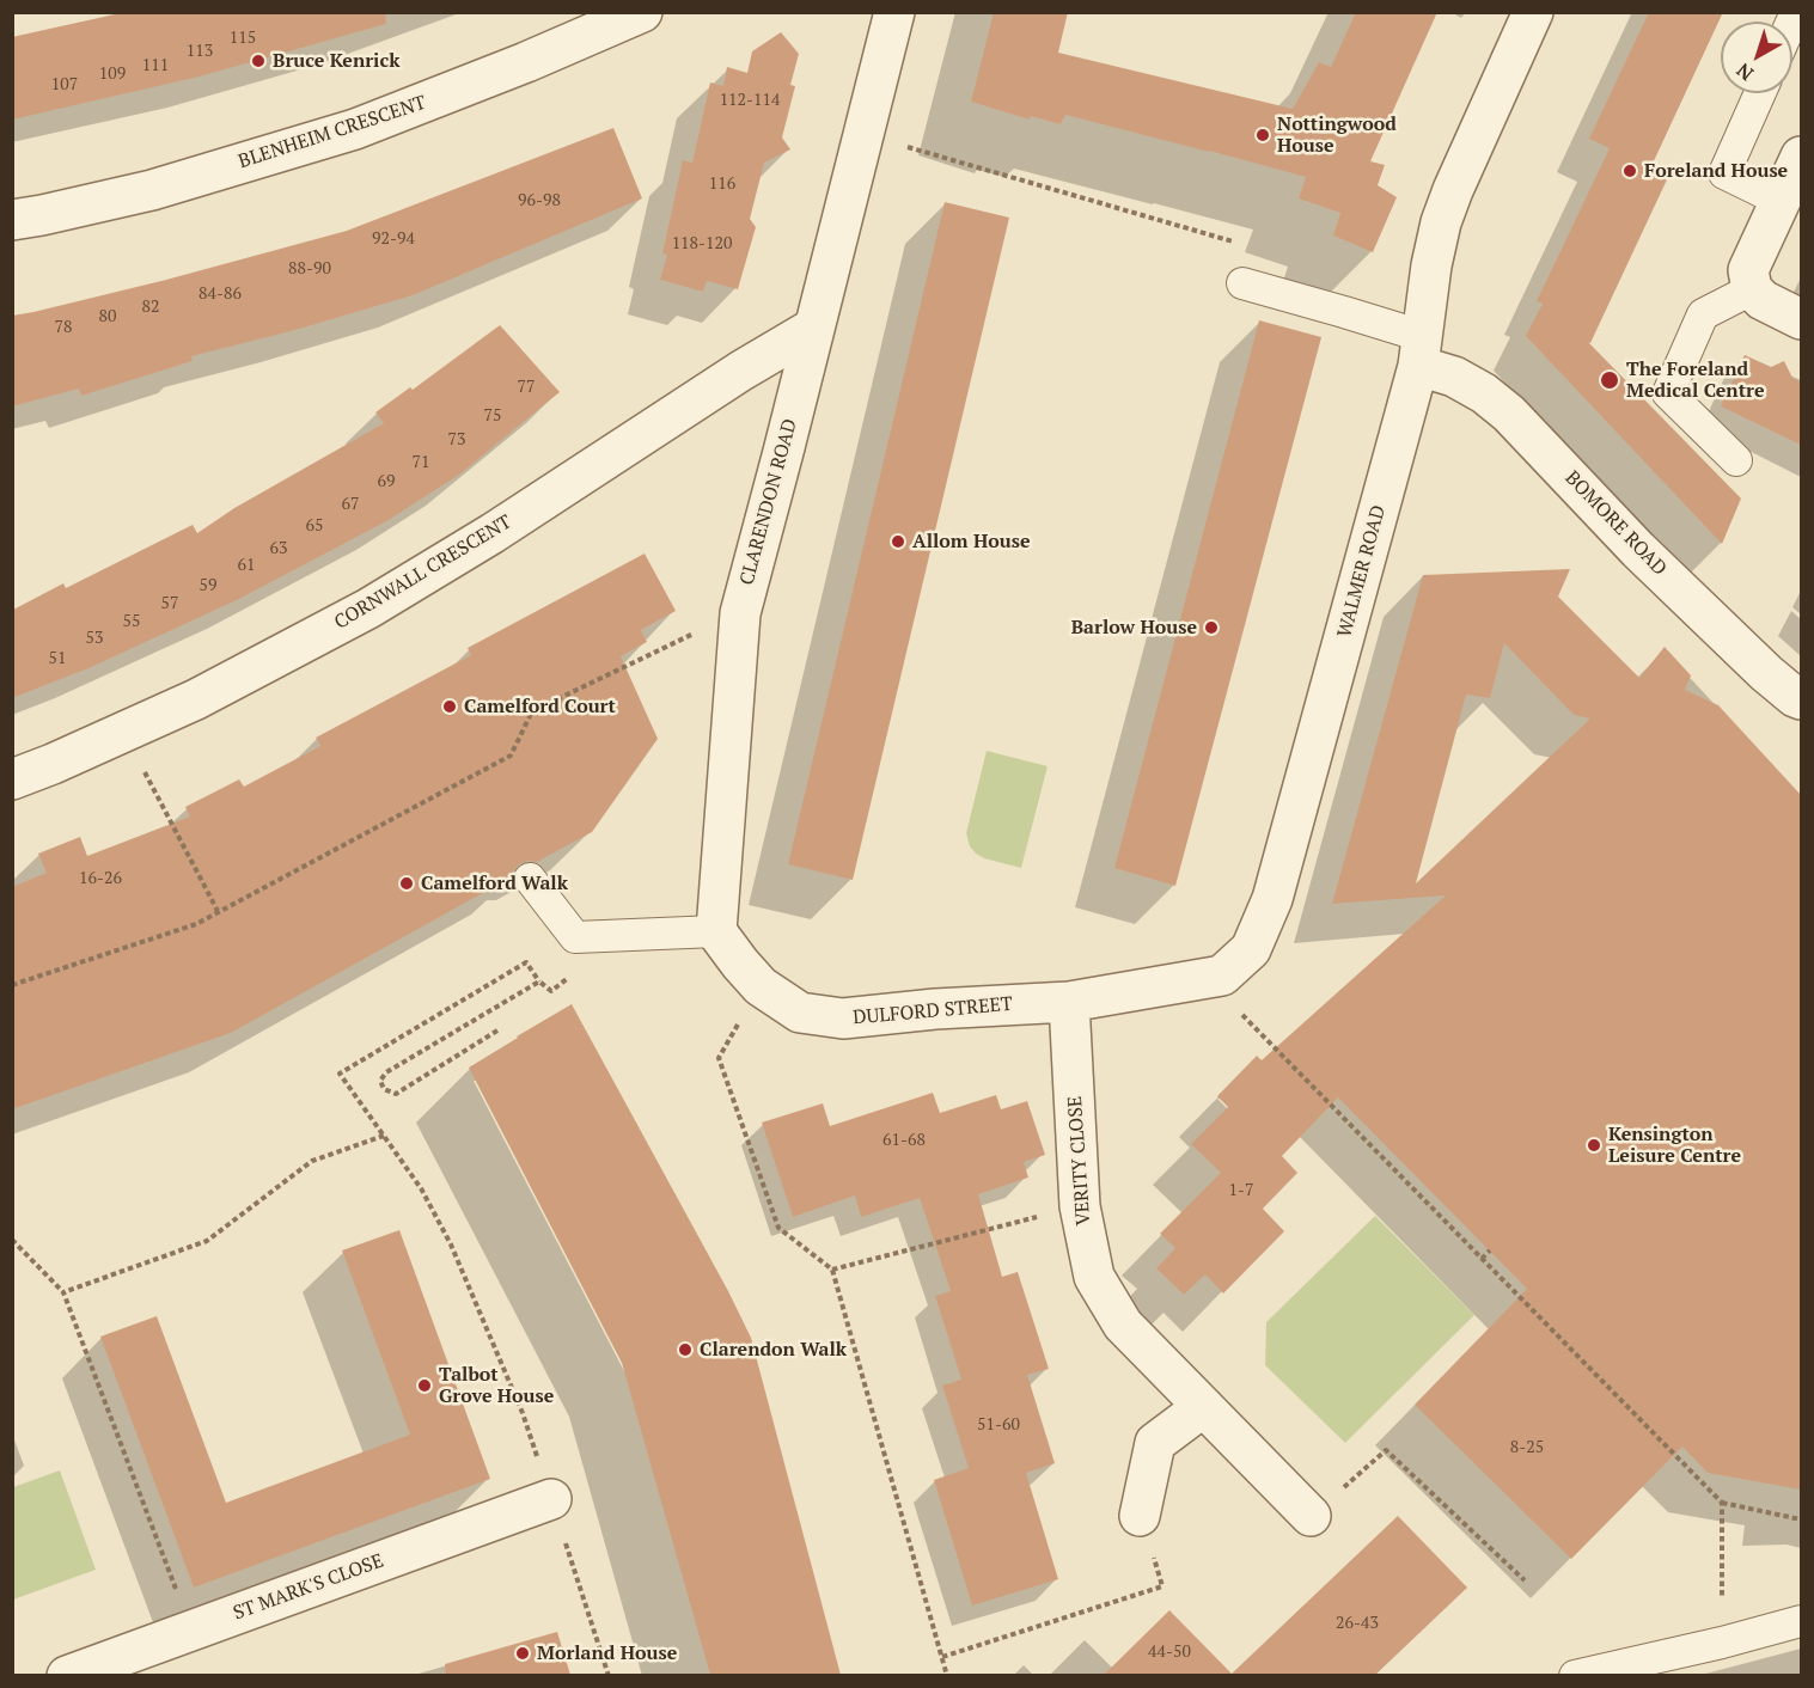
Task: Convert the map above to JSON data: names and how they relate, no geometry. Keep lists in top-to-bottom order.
{
  "streets": {
    "street": [
      "BLENHEIM CRESCENT",
      "CLARENDON ROAD",
      "BOMORE ROAD",
      "WALMER ROAD",
      "CORNWALL CRESCENT",
      "DULFORD STREET",
      "VERITY CLOSE",
      "ST MARK'S CLOSE"
    ]
  },
  "crossings": [
    ["CLARENDON ROAD", "CORNWALL CRESCENT"],
    ["BOMORE ROAD", "WALMER ROAD"],
    ["WALMER ROAD", "DULFORD STREET"],
    ["WALMER ROAD", "VERITY CLOSE"],
    ["DULFORD STREET", "VERITY CLOSE"]
  ],
  "places": [
    "Bruce Kenrick",
    "Nottingwood House",
    "Foreland House",
    "The Foreland Medical Centre",
    "Allom House",
    "Barlow House",
    "Camelford Court",
    "Camelford Walk",
    "Kensington Leisure Centre",
    "Clarendon Walk",
    "Talbot Grove House",
    "Morland House"
  ],
  "house_numbers": [
    "115",
    "113",
    "111",
    "109",
    "107",
    "112-114",
    "116",
    "96-98",
    "92-94",
    "118-120",
    "88-90",
    "84-86",
    "82",
    "80",
    "78",
    "77",
    "75",
    "73",
    "71",
    "69",
    "67",
    "65",
    "63",
    "61",
    "59",
    "57",
    "55",
    "53",
    "51",
    "16-26",
    "61-68",
    "1-7",
    "51-60",
    "8-25",
    "26-43",
    "44-50"
  ],
  "north": "bottom left"
}
